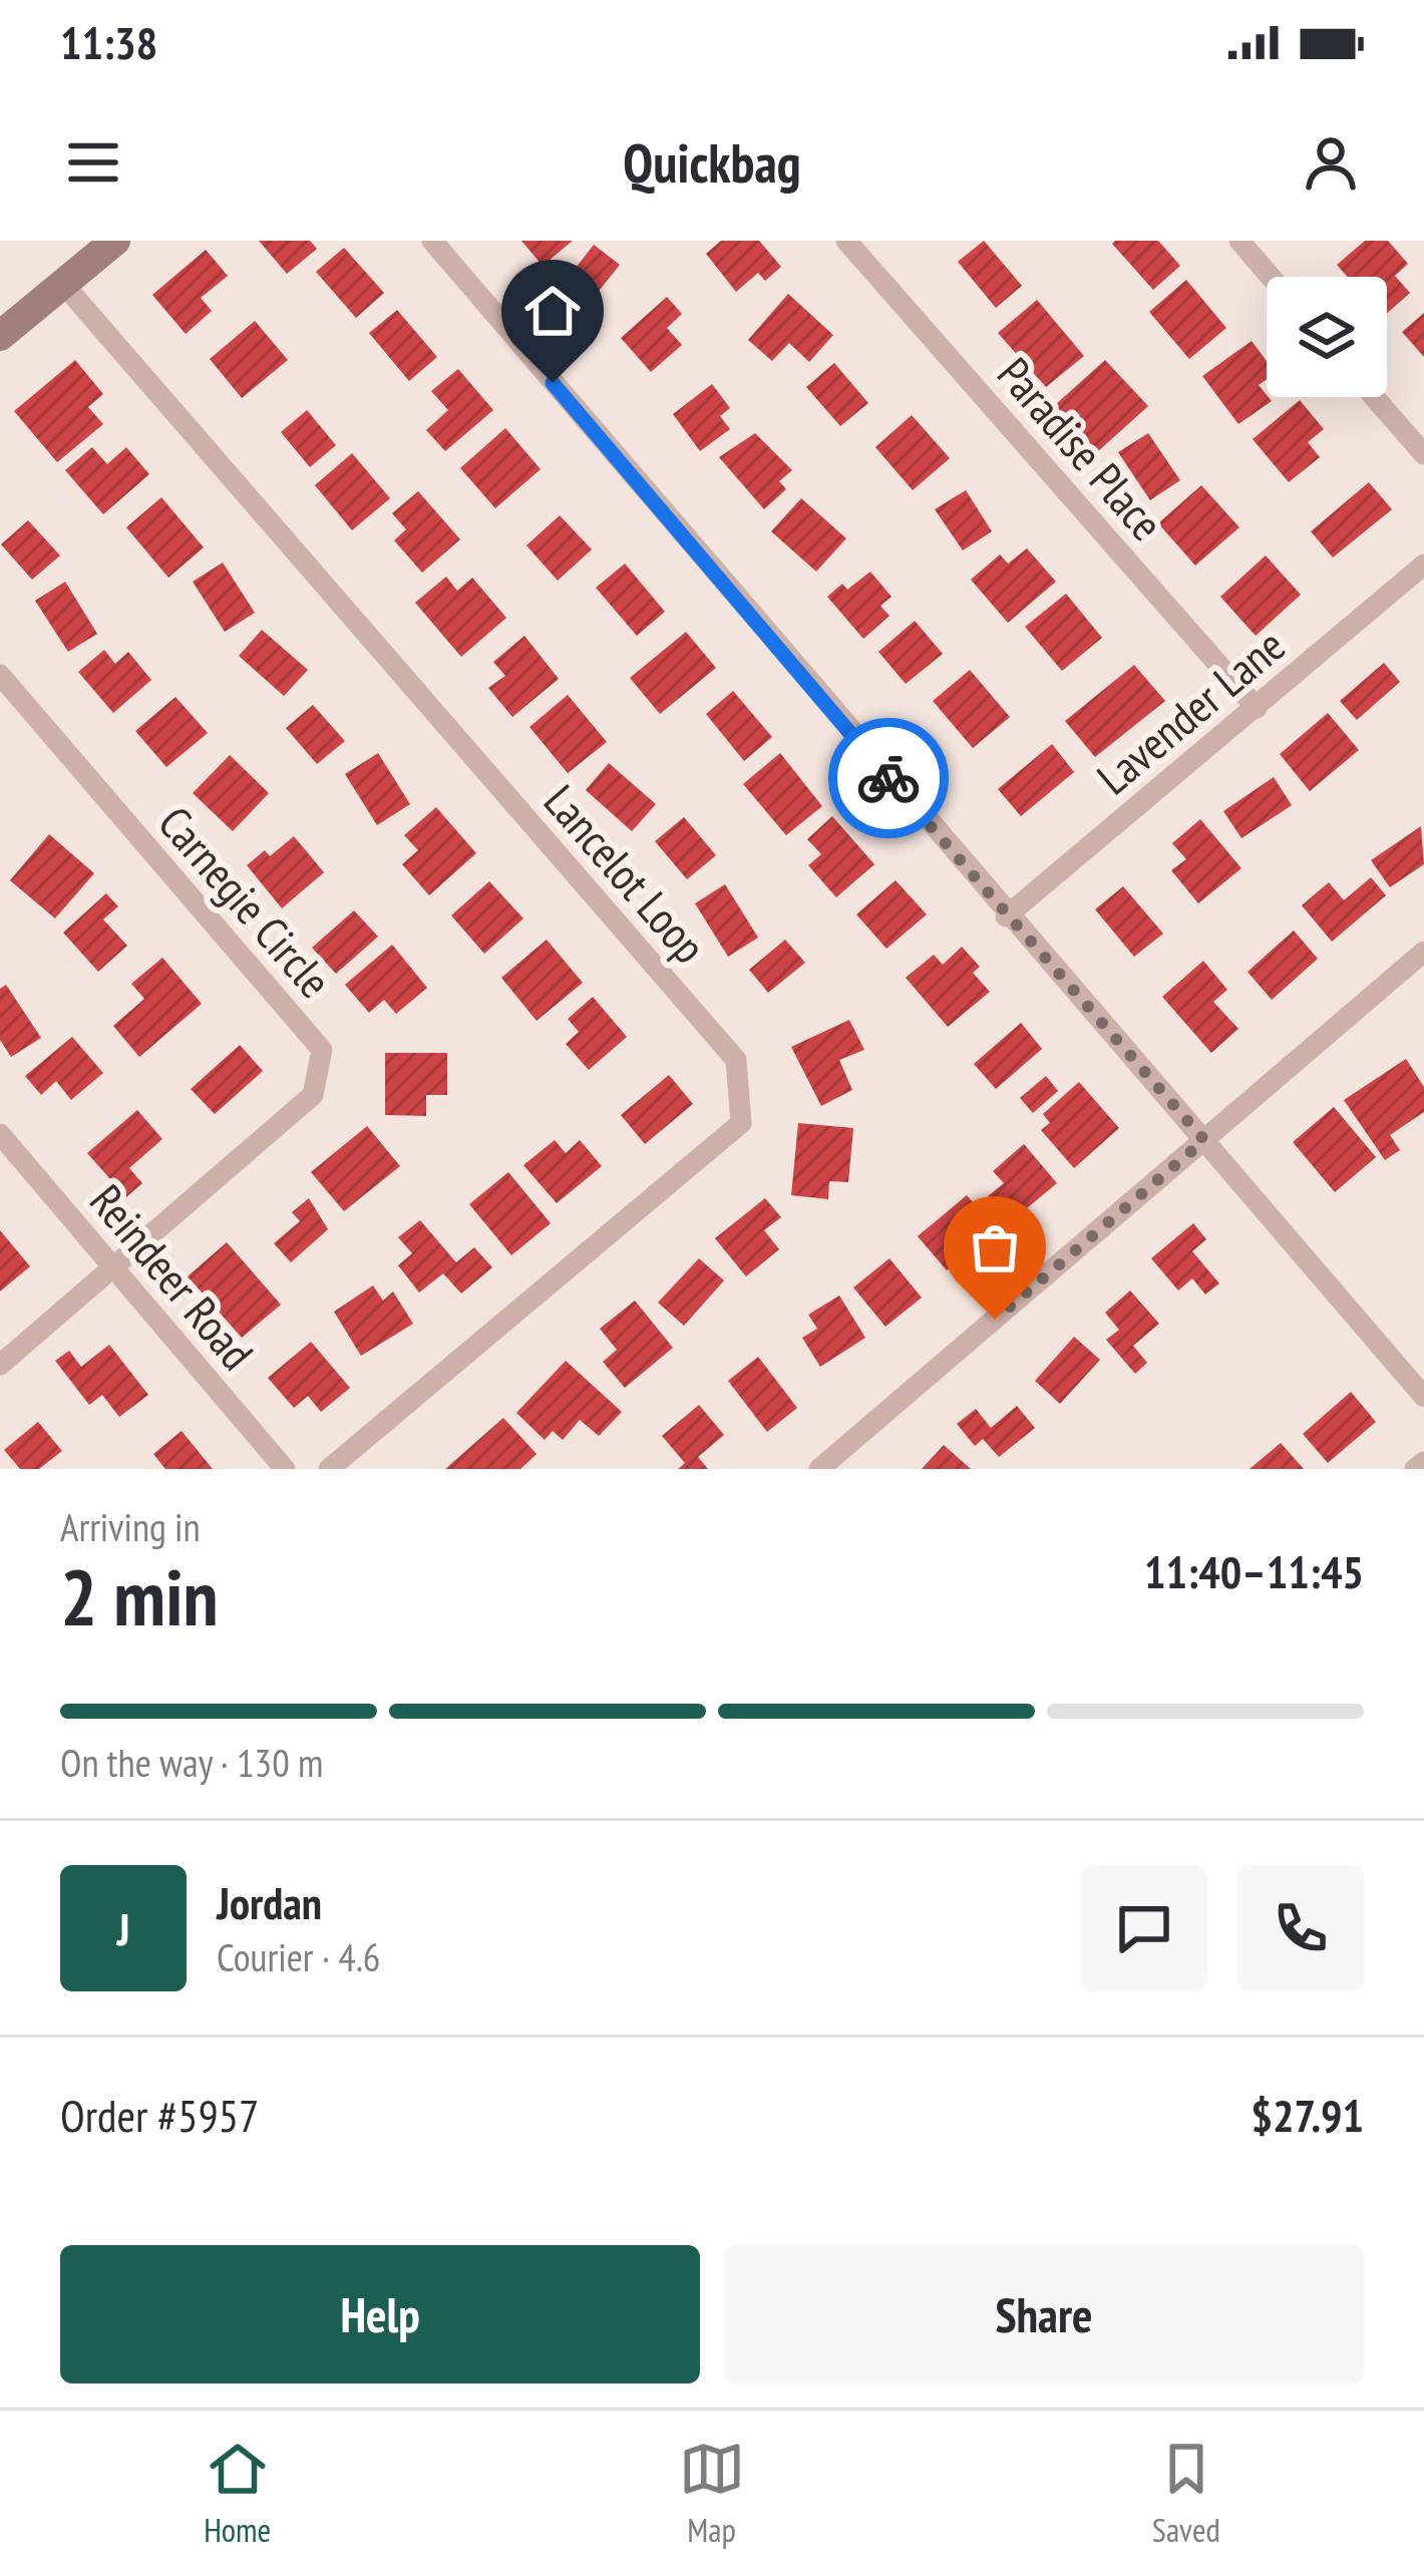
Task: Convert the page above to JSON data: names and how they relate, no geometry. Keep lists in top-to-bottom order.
{
  "streets": {
    "street": [
      "Paradise Place",
      "Lavender Lane",
      "Lancelot Loop",
      "Carnegie Circle",
      "Reindeer Road"
    ]
  },
  "crossings": [
    ["Paradise Place", "Lavender Lane"],
    ["Carnegie Circle", "Reindeer Road"]
  ],
  "page": {
    "status": "11:38",
    "header": "Quickbag",
    "heading": ["2 min", "Arriving in", "11:40–11:45"],
    "panel": [
      "Jordan",
      "Courier · 4.6",
      "Order #5957",
      "$27.91"
    ],
    "bar": "On the way · 130 m",
    "round": "J",
    "buttons": ["Help", "Share"],
    "tabs": ["Home", "Map", "Saved"]
  }
}
